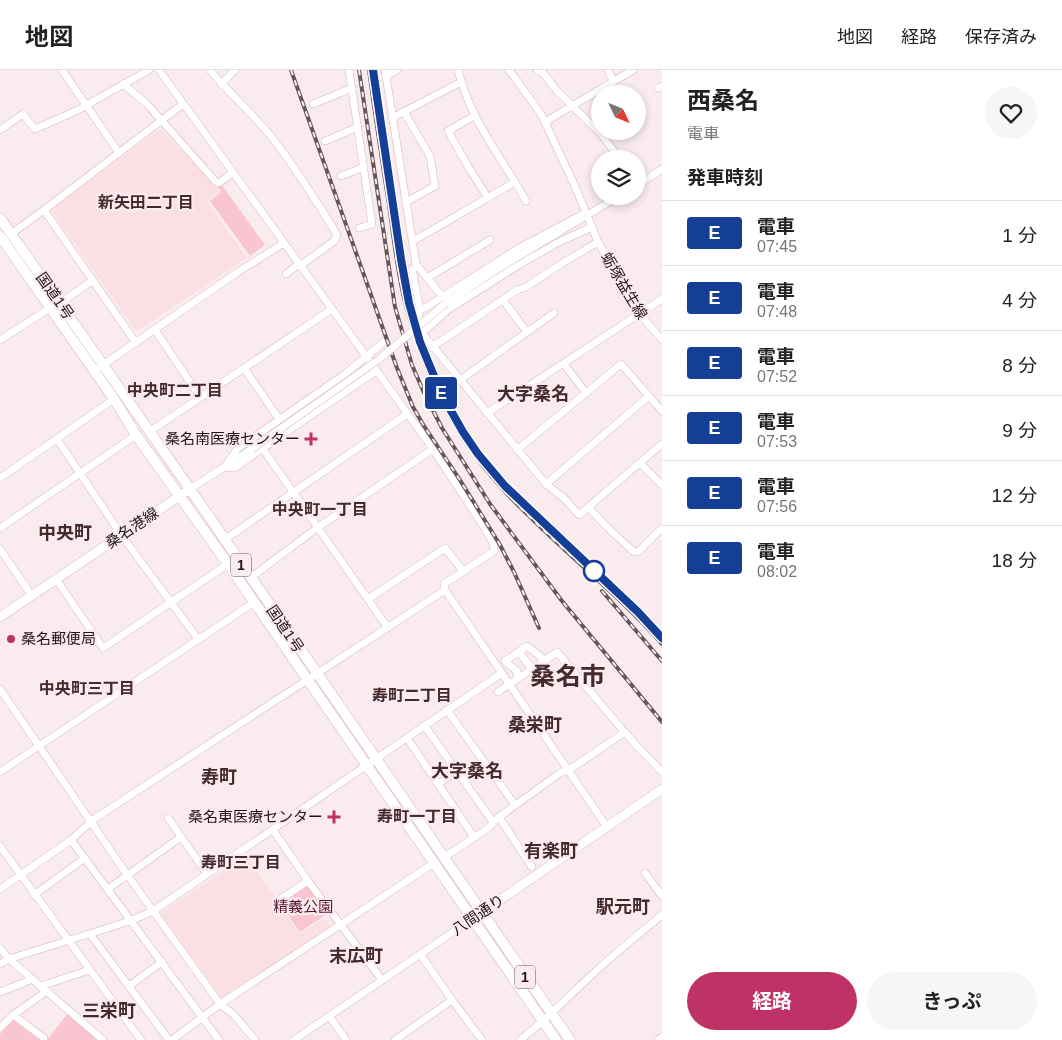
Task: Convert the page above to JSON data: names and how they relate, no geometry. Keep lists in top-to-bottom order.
{
  "streets": {
    "highway": ["国道1号", "1"],
    "main road": ["桑名港線", "八間通り"],
    "street": ["蛎塚益生線"]
  },
  "crossings": [
    ["国道1号", "桑名港線"],
    ["国道1号", "八間通り"]
  ],
  "districts": [
    "新矢田二丁目",
    "中央町二丁目",
    "大字桑名",
    "中央町一丁目",
    "中央町",
    "桑名市",
    "中央町三丁目",
    "寿町二丁目",
    "桑栄町",
    "大字桑名",
    "寿町",
    "寿町一丁目",
    "有楽町",
    "寿町三丁目",
    "駅元町",
    "末広町",
    "三栄町"
  ],
  "parks": ["精義公園"],
  "places": {
    "health": ["桑名南医療センター", "桑名東医療センター"],
    "other": ["桑名郵便局"]
  },
  "north": "bottom right",
  "page": {
    "header": "地図",
    "nav": ["地図", "経路", "保存済み"],
    "on_map": "E",
    "heading": [
      ["西桑名", "電車"],
      "発車時刻"
    ],
    "list": [
      {
        "mark": "E",
        "name": "電車",
        "note": "07:45",
        "value": "1 分"
      },
      {
        "mark": "E",
        "name": "電車",
        "note": "07:48",
        "value": "4 分"
      },
      {
        "mark": "E",
        "name": "電車",
        "note": "07:52",
        "value": "8 分"
      },
      {
        "mark": "E",
        "name": "電車",
        "note": "07:53",
        "value": "9 分"
      },
      {
        "mark": "E",
        "name": "電車",
        "note": "07:56",
        "value": "12 分"
      },
      {
        "mark": "E",
        "name": "電車",
        "note": "08:02",
        "value": "18 分"
      }
    ],
    "buttons": ["経路", "きっぷ"]
  }
}
